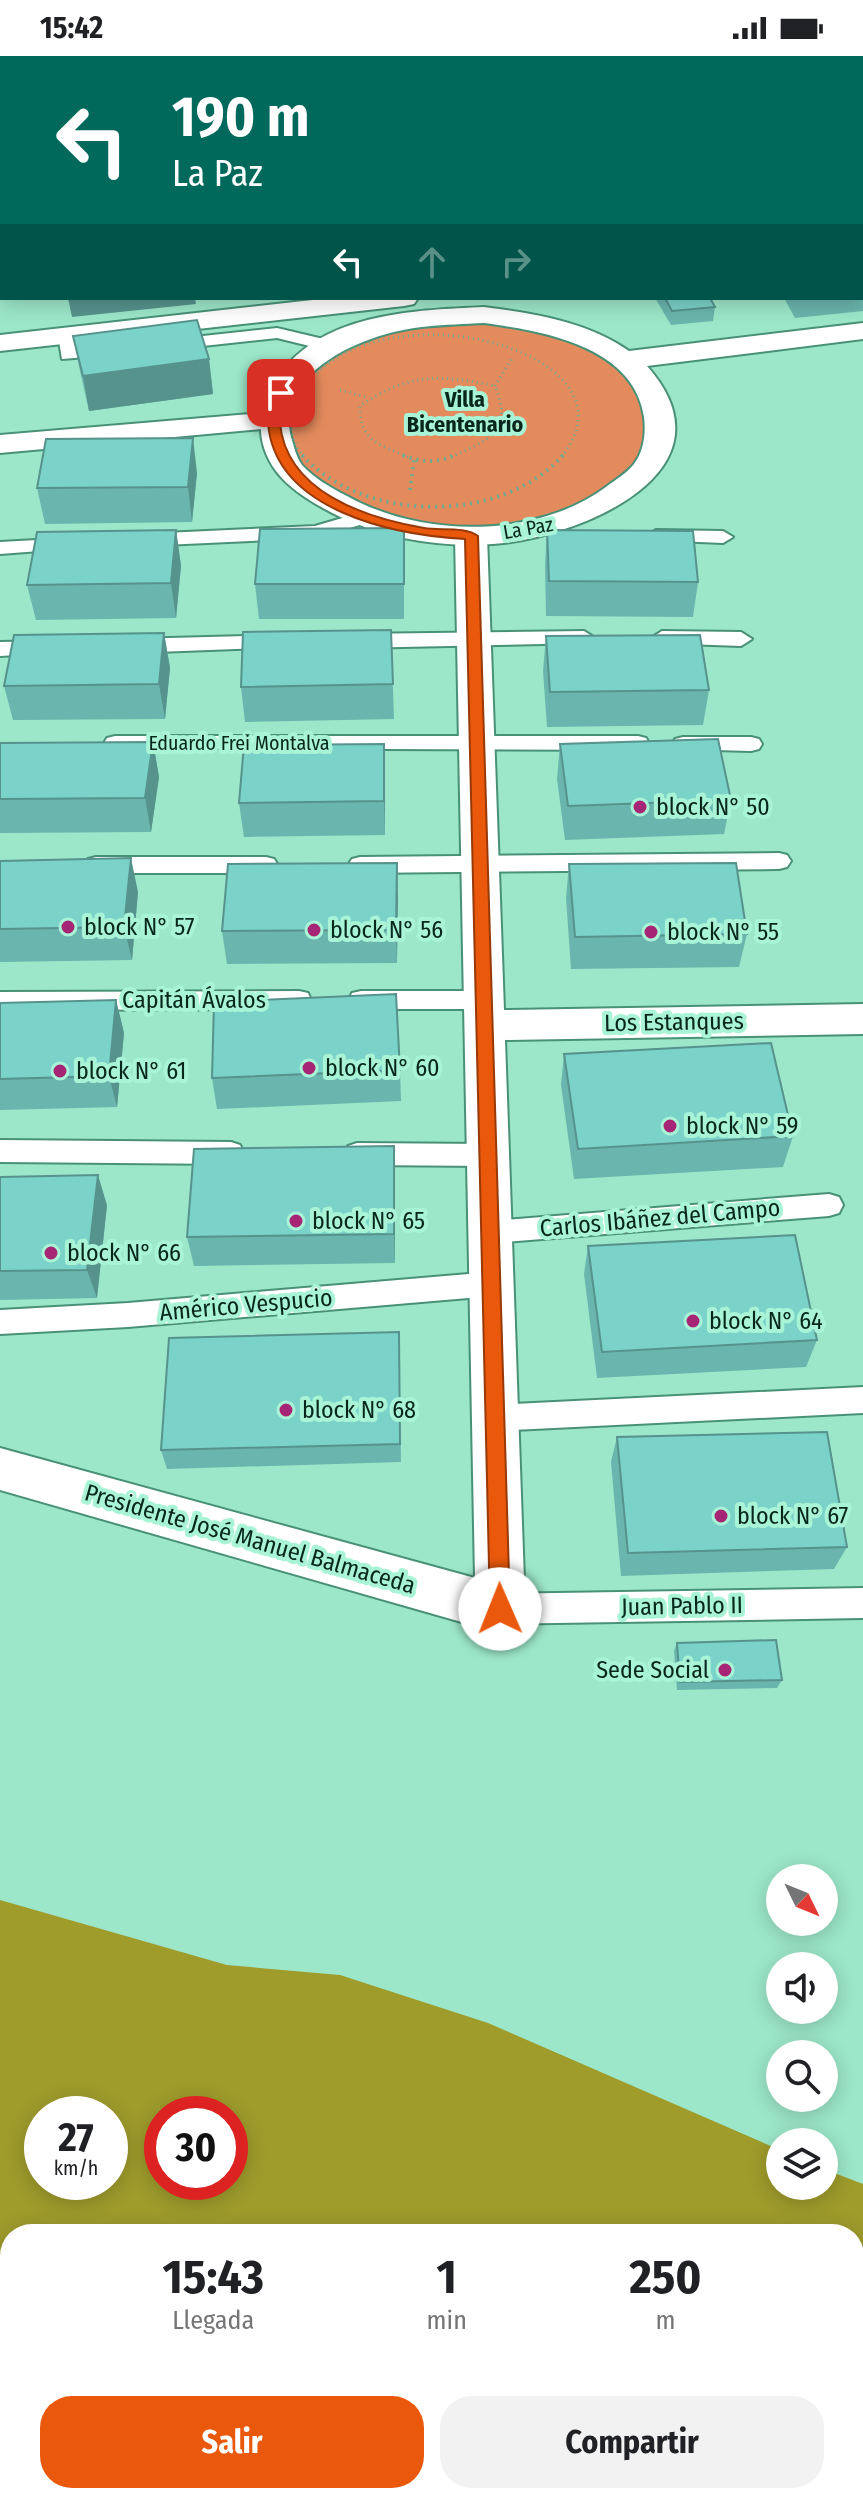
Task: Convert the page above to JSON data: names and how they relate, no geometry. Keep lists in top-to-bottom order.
{
  "streets": {
    "street": ["La Paz", "Los Estanques", "Presidente José Manuel Balmaceda"],
    "lane": [
      "Eduardo Frei Montalva",
      "Capitán Ávalos",
      "Carlos Ibáñez del Campo",
      "Américo Vespucio",
      "Juan Pablo II"
    ]
  },
  "crossings": [
    ["Capitán Ávalos", "Los Estanques"],
    ["Presidente José Manuel Balmaceda", "Juan Pablo II"]
  ],
  "districts": ["Villa Bicentenario"],
  "places": [
    "block N° 50",
    "block N° 57",
    "block N° 56",
    "block N° 55",
    "block N° 60",
    "block N° 61",
    "block N° 59",
    "block N° 65",
    "block N° 66",
    "block N° 64",
    "block N° 68",
    "block N° 67",
    "Sede Social"
  ],
  "north": "bottom right",
  "page": {
    "status": "15:42",
    "turn": ["190 m", "La Paz"],
    "speed": "27 km/h",
    "limit": "30",
    "eta": [
      "15:43",
      "Llegada",
      "1",
      "min",
      "250",
      "m"
    ],
    "buttons": ["Salir", "Compartir"]
  }
}
